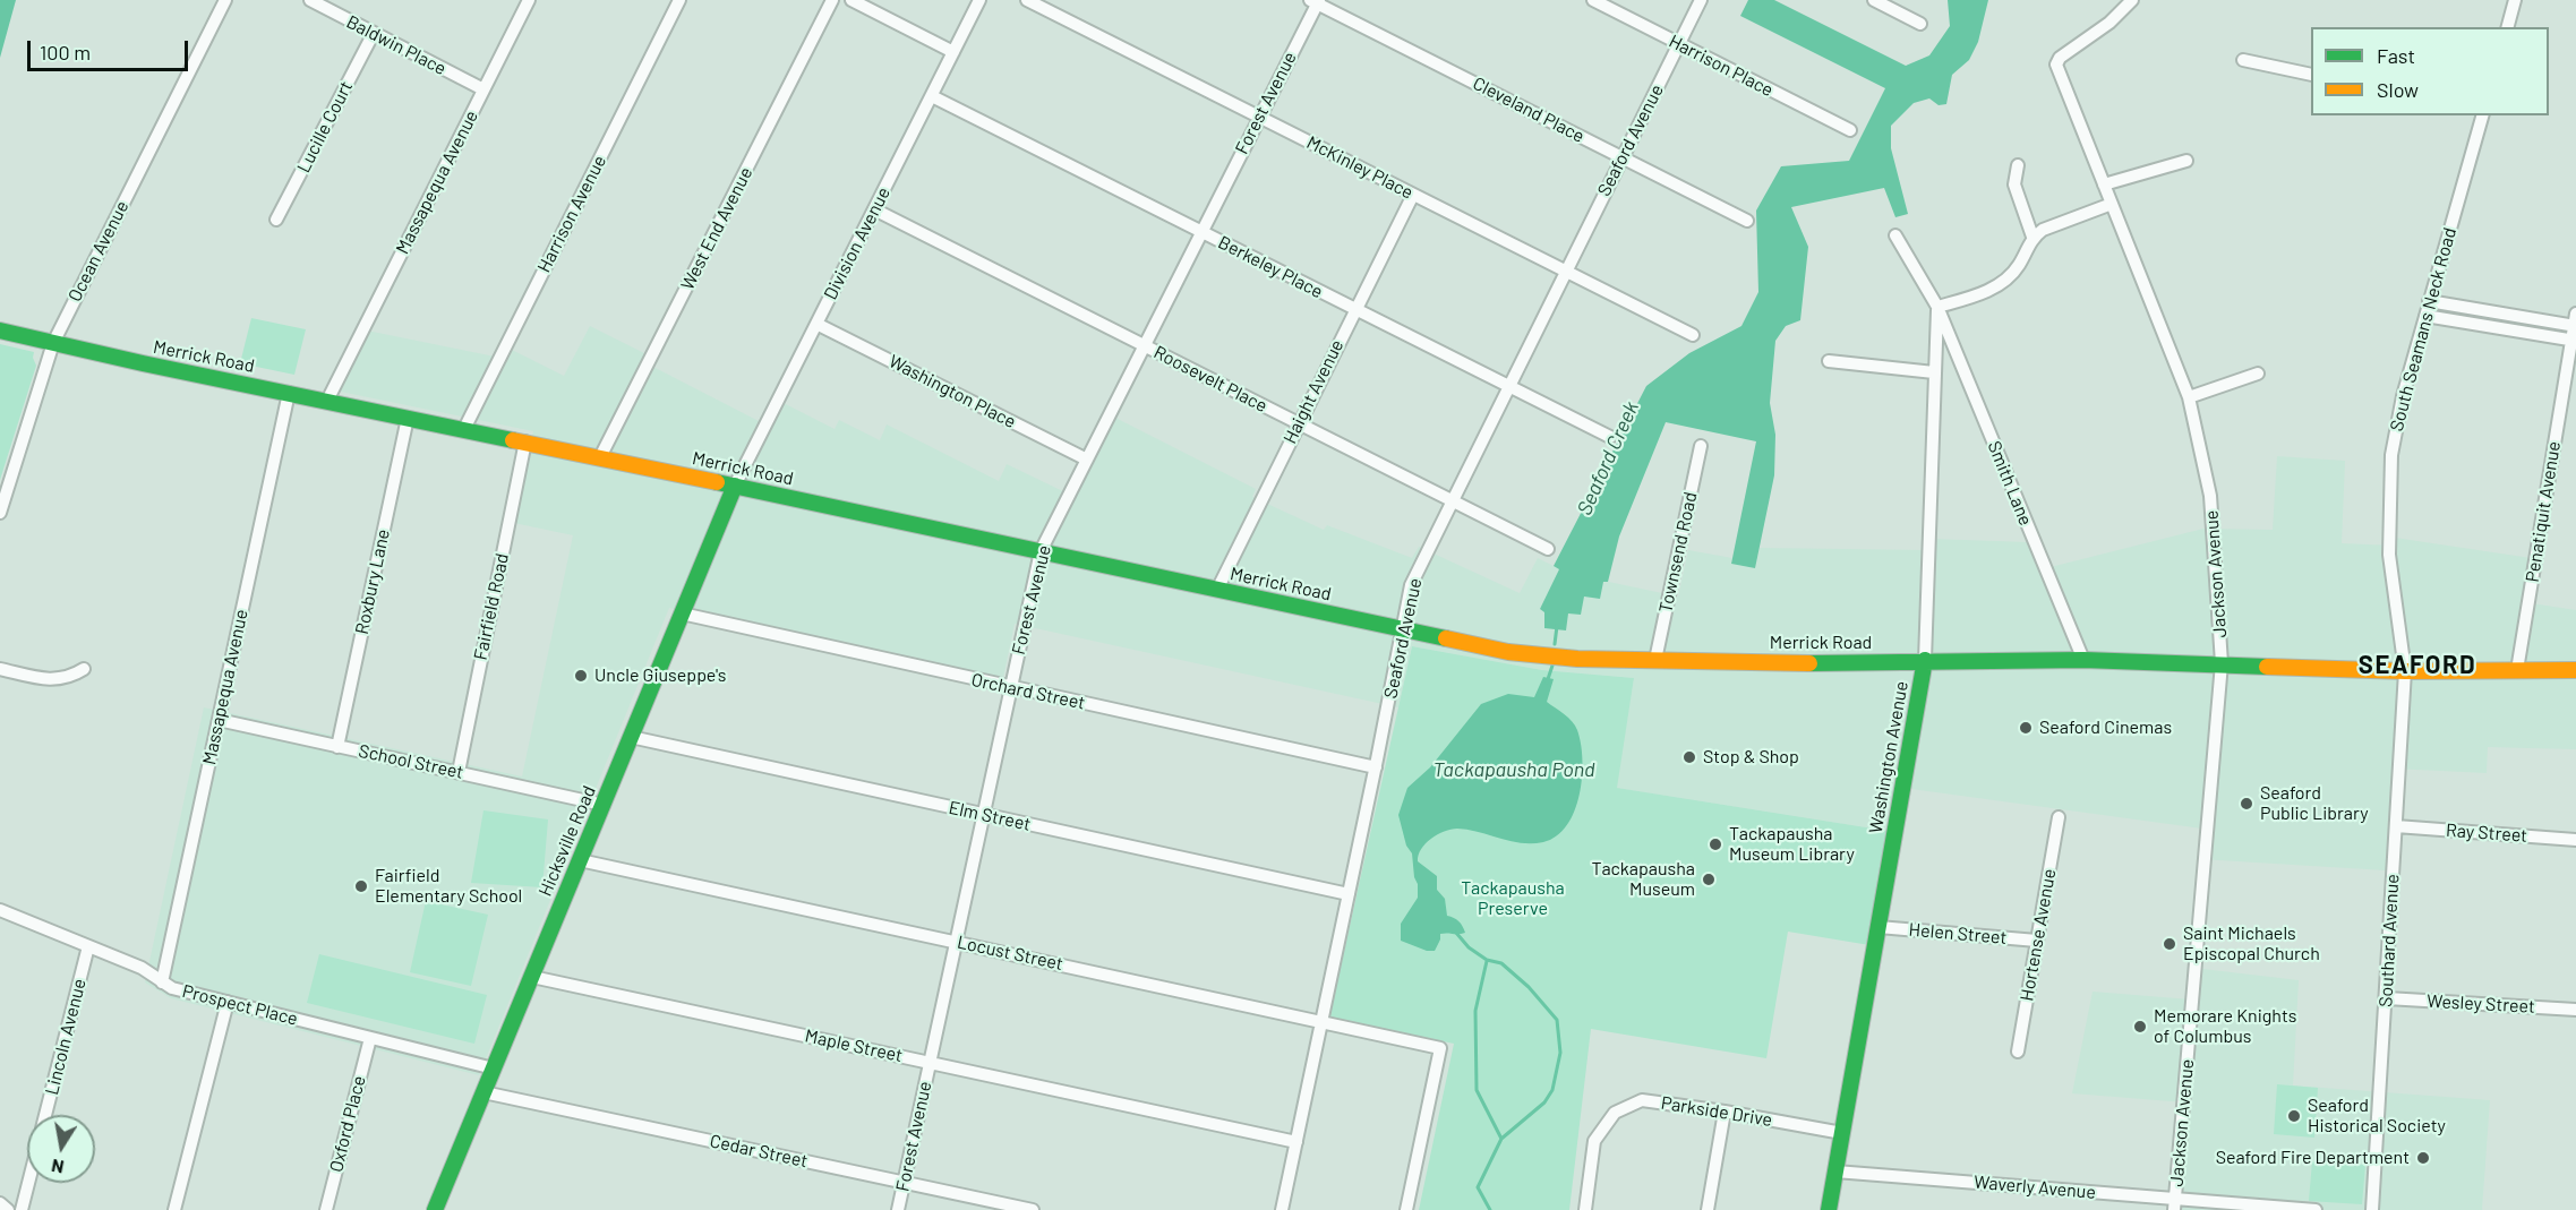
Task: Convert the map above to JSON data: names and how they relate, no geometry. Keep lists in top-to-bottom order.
{
  "streets": {
    "main road": ["Merrick Road", "Washington Avenue", "Hicksville Road"],
    "street": [
      "Baldwin Place",
      "Harrison Place",
      "Forest Avenue",
      "Cleveland Place",
      "Lucille Court",
      "Seaford Avenue",
      "McKinley Place",
      "Massapequa Avenue",
      "Harrison Avenue",
      "West End Avenue",
      "Division Avenue",
      "Ocean Avenue",
      "Berkeley Place",
      "South Seamans Neck Road",
      "Roosevelt Place",
      "Washington Place",
      "Haight Avenue",
      "Smith Lane",
      "Penatiquit Avenue",
      "Townsend Road",
      "Jackson Avenue",
      "Roxbury Lane",
      "Fairfield Road",
      "Orchard Street",
      "School Street",
      "Elm Street",
      "Ray Street",
      "Helen Street",
      "Hortense Avenue",
      "Southard Avenue",
      "Locust Street",
      "Wesley Street",
      "Prospect Place",
      "Lincoln Avenue",
      "Maple Street",
      "Parkside Drive",
      "Oxford Place",
      "Cedar Street",
      "Waverly Avenue"
    ]
  },
  "crossings": [
    ["Baldwin Place", "Lucille Court"],
    ["Baldwin Place", "Massapequa Avenue"],
    ["Harrison Place", "Seaford Avenue"],
    ["Forest Avenue", "Cleveland Place"],
    ["Forest Avenue", "McKinley Place"],
    ["Forest Avenue", "Berkeley Place"],
    ["Forest Avenue", "Merrick Road"],
    ["Forest Avenue", "Roosevelt Place"],
    ["Forest Avenue", "Washington Place"],
    ["Forest Avenue", "Orchard Street"],
    ["Forest Avenue", "Elm Street"],
    ["Forest Avenue", "Locust Street"],
    ["Forest Avenue", "Maple Street"],
    ["Forest Avenue", "Cedar Street"],
    ["Cleveland Place", "Seaford Avenue"],
    ["Seaford Avenue", "McKinley Place"],
    ["Seaford Avenue", "Berkeley Place"],
    ["Seaford Avenue", "Merrick Road"],
    ["Seaford Avenue", "Roosevelt Place"],
    ["Seaford Avenue", "Orchard Street"],
    ["Seaford Avenue", "Elm Street"],
    ["Seaford Avenue", "Locust Street"],
    ["Seaford Avenue", "Maple Street"],
    ["McKinley Place", "Haight Avenue"],
    ["Massapequa Avenue", "Merrick Road"],
    ["Massapequa Avenue", "School Street"],
    ["Massapequa Avenue", "Prospect Place"],
    ["Harrison Avenue", "Merrick Road"],
    ["West End Avenue", "Merrick Road"],
    ["Division Avenue", "Berkeley Place"],
    ["Division Avenue", "Merrick Road"],
    ["Division Avenue", "Roosevelt Place"],
    ["Division Avenue", "Washington Place"],
    ["Division Avenue", "Hicksville Road"],
    ["Ocean Avenue", "Merrick Road"],
    ["Berkeley Place", "Haight Avenue"],
    ["South Seamans Neck Road", "Merrick Road"],
    ["South Seamans Neck Road", "Southard Avenue"],
    ["Merrick Road", "Haight Avenue"],
    ["Merrick Road", "Smith Lane"],
    ["Merrick Road", "Penatiquit Avenue"],
    ["Merrick Road", "Townsend Road"],
    ["Merrick Road", "Jackson Avenue"],
    ["Merrick Road", "Roxbury Lane"],
    ["Merrick Road", "Fairfield Road"],
    ["Merrick Road", "Washington Avenue"],
    ["Merrick Road", "Hicksville Road"],
    ["Merrick Road", "Southard Avenue"],
    ["Roosevelt Place", "Haight Avenue"],
    ["Smith Lane", "Washington Avenue"],
    ["Jackson Avenue", "Waverly Avenue"],
    ["Roxbury Lane", "School Street"],
    ["Fairfield Road", "School Street"],
    ["Orchard Street", "Hicksville Road"],
    ["Washington Avenue", "Helen Street"],
    ["Washington Avenue", "Parkside Drive"],
    ["Washington Avenue", "Waverly Avenue"],
    ["School Street", "Hicksville Road"],
    ["Elm Street", "Hicksville Road"],
    ["Ray Street", "Southard Avenue"],
    ["Hicksville Road", "Locust Street"],
    ["Hicksville Road", "Prospect Place"],
    ["Hicksville Road", "Maple Street"],
    ["Hicksville Road", "Cedar Street"],
    ["Helen Street", "Hortense Avenue"],
    ["Southard Avenue", "Wesley Street"],
    ["Prospect Place", "Lincoln Avenue"],
    ["Prospect Place", "Oxford Place"]
  ],
  "districts": ["SEAFORD"],
  "water": ["Seaford Creek", "Tackapausha Pond"],
  "parks": ["Tackapausha Preserve"],
  "places": [
    "Uncle Giuseppe's",
    "Seaford Cinemas",
    "Stop & Shop",
    "Seaford Public Library",
    "Tackapausha Museum Library",
    "Tackapausha Museum",
    "Fairfield Elementary School",
    "Saint Michaels Episcopal Church",
    "Memorare Knights of Columbus",
    "Seaford Historical Society",
    "Seaford Fire Department"
  ],
  "legend": ["Fast", "Slow"],
  "scale_bar": "100 m",
  "north": "bottom"
}
